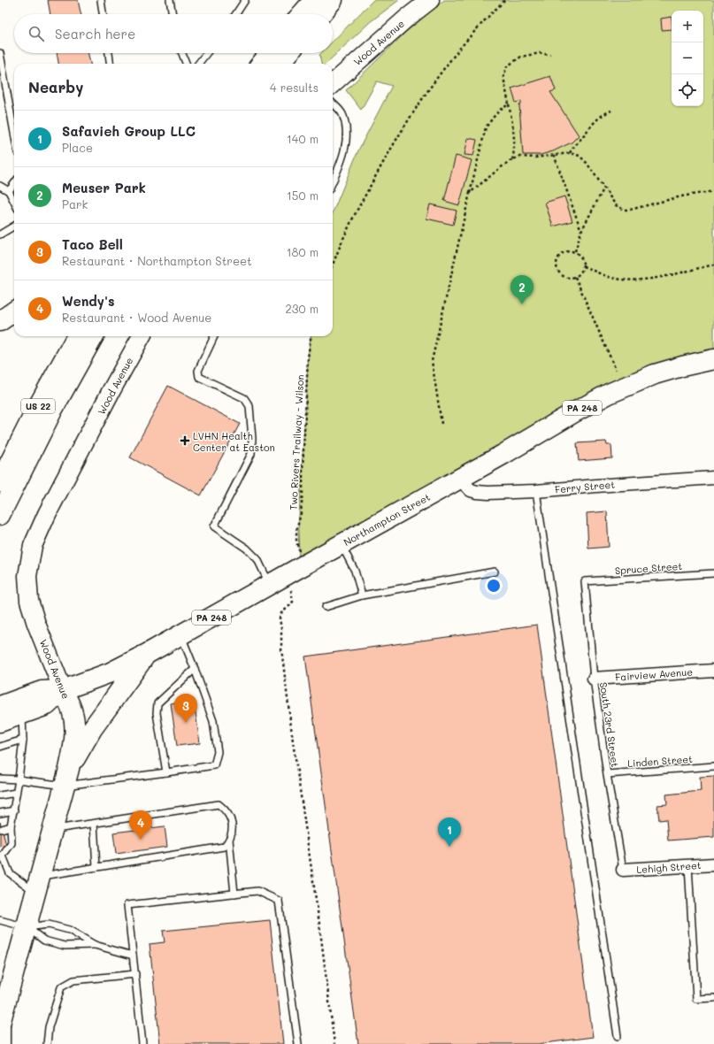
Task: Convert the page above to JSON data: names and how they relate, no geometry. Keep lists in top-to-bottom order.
{
  "streets": {
    "main road": [
      "Wood Avenue",
      "US 22",
      "PA 248",
      "Northampton Street"
    ],
    "street": ["Ferry Street", "Fairview Avenue", "Lehigh Street"],
    "lane": ["Spruce Street", "South 23rd Street", "Linden Street"],
    "path": ["Two Rivers Trailway - Wilson"]
  },
  "crossings": [
    ["Wood Avenue", "Northampton Street"],
    ["Ferry Street", "Northampton Street"],
    ["Spruce Street", "South 23rd Street"],
    ["Fairview Avenue", "South 23rd Street"],
    ["South 23rd Street", "Linden Street"],
    ["South 23rd Street", "Lehigh Street"]
  ],
  "places": {
    "health": ["LVHN Health Center at Easton"]
  },
  "page": {
    "map_buttons": ["+", "−"],
    "search": "Search here",
    "heading": ["Nearby", "4 results"],
    "list": [
      {
        "mark": "1",
        "name": "Safavieh Group LLC",
        "note": "Place",
        "value": "140 m"
      },
      {
        "mark": "2",
        "name": "Meuser Park",
        "note": "Park",
        "value": "150 m"
      },
      {
        "mark": "3",
        "name": "Taco Bell",
        "note": "Restaurant · Northampton Street",
        "value": "180 m"
      },
      {
        "mark": "4",
        "name": "Wendy's",
        "note": "Restaurant · Wood Avenue",
        "value": "230 m"
      }
    ],
    "pins": [
      "2",
      "3",
      "4",
      "1"
    ]
  }
}
